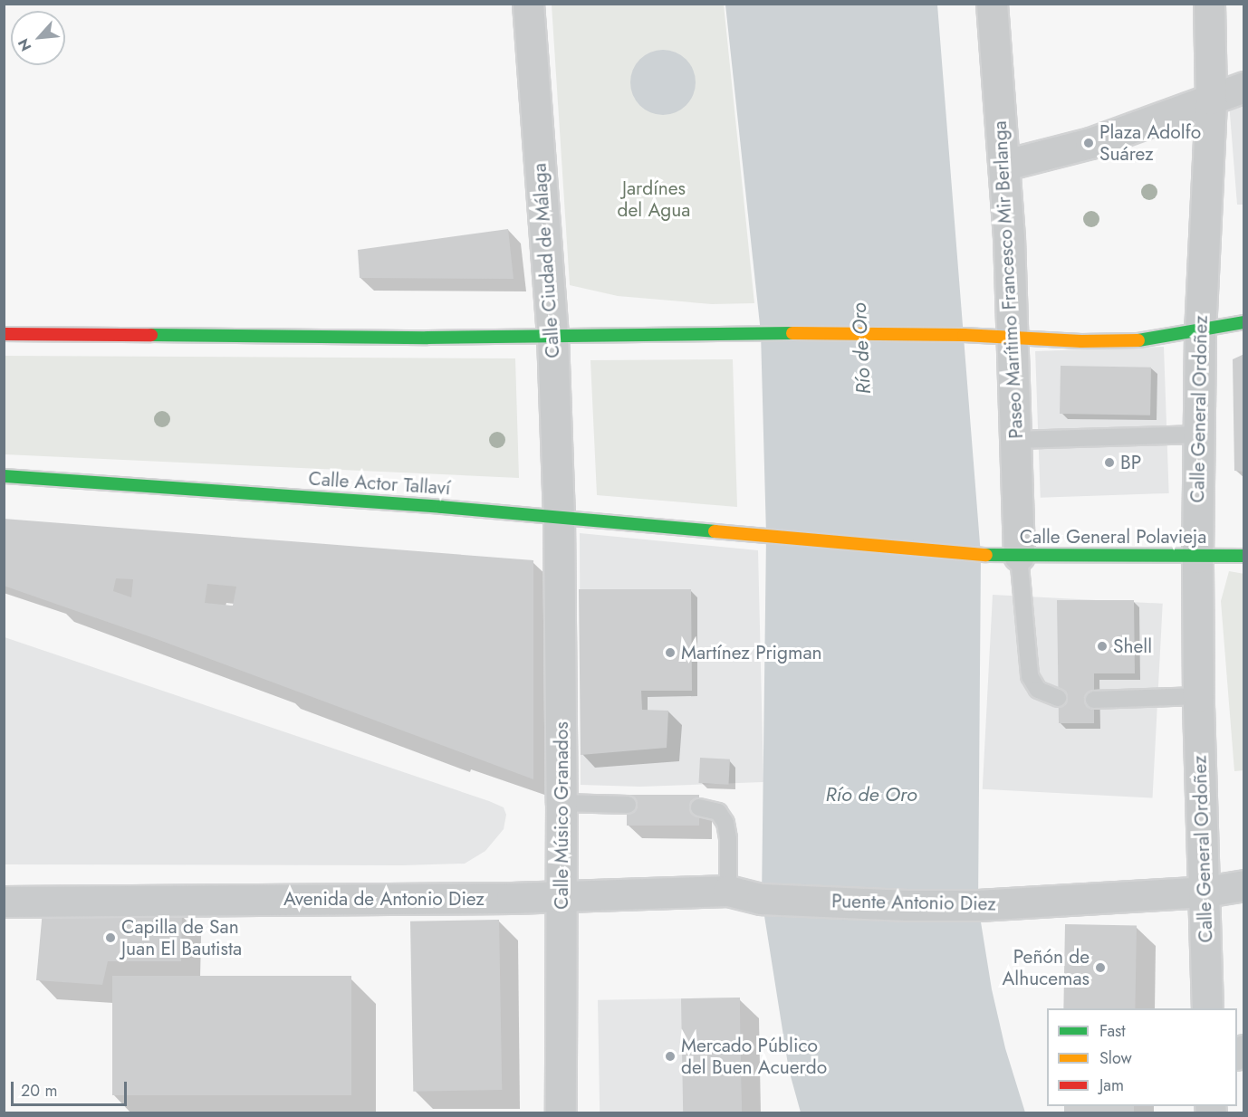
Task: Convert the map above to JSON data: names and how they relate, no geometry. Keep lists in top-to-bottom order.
{
  "streets": {
    "main road": ["Calle Actor Tallaví", "Calle General Polavieja"],
    "street": [
      "Calle Ciudad de Málaga",
      "Paseo Marítimo Francesco Mir Berlanga",
      "Calle General Ordoñez",
      "Calle Músico Granados",
      "Avenida de Antonio Diez",
      "Puente Antonio Diez"
    ]
  },
  "crossings": [
    ["Calle Ciudad de Málaga", "Calle Actor Tallaví"],
    ["Calle Ciudad de Málaga", "Calle Músico Granados"],
    ["Paseo Marítimo Francesco Mir Berlanga", "Calle General Polavieja"],
    ["Calle General Ordoñez", "Calle General Polavieja"],
    ["Calle General Ordoñez", "Puente Antonio Diez"],
    ["Calle Actor Tallaví", "Calle General Polavieja"],
    ["Calle Actor Tallaví", "Calle Músico Granados"],
    ["Calle Músico Granados", "Avenida de Antonio Diez"],
    ["Avenida de Antonio Diez", "Puente Antonio Diez"]
  ],
  "water": ["Río de Oro"],
  "parks": ["Jardínes del Agua"],
  "places": [
    "Plaza Adolfo Suárez",
    "BP",
    "Shell",
    "Martínez Prigman",
    "Capilla de San Juan El Bautista",
    "Peñón de Alhucemas",
    "Mercado Público del Buen Acuerdo"
  ],
  "legend": ["Fast", "Slow", "Jam"],
  "scale_bar": "20 m",
  "north": "bottom left"
}
